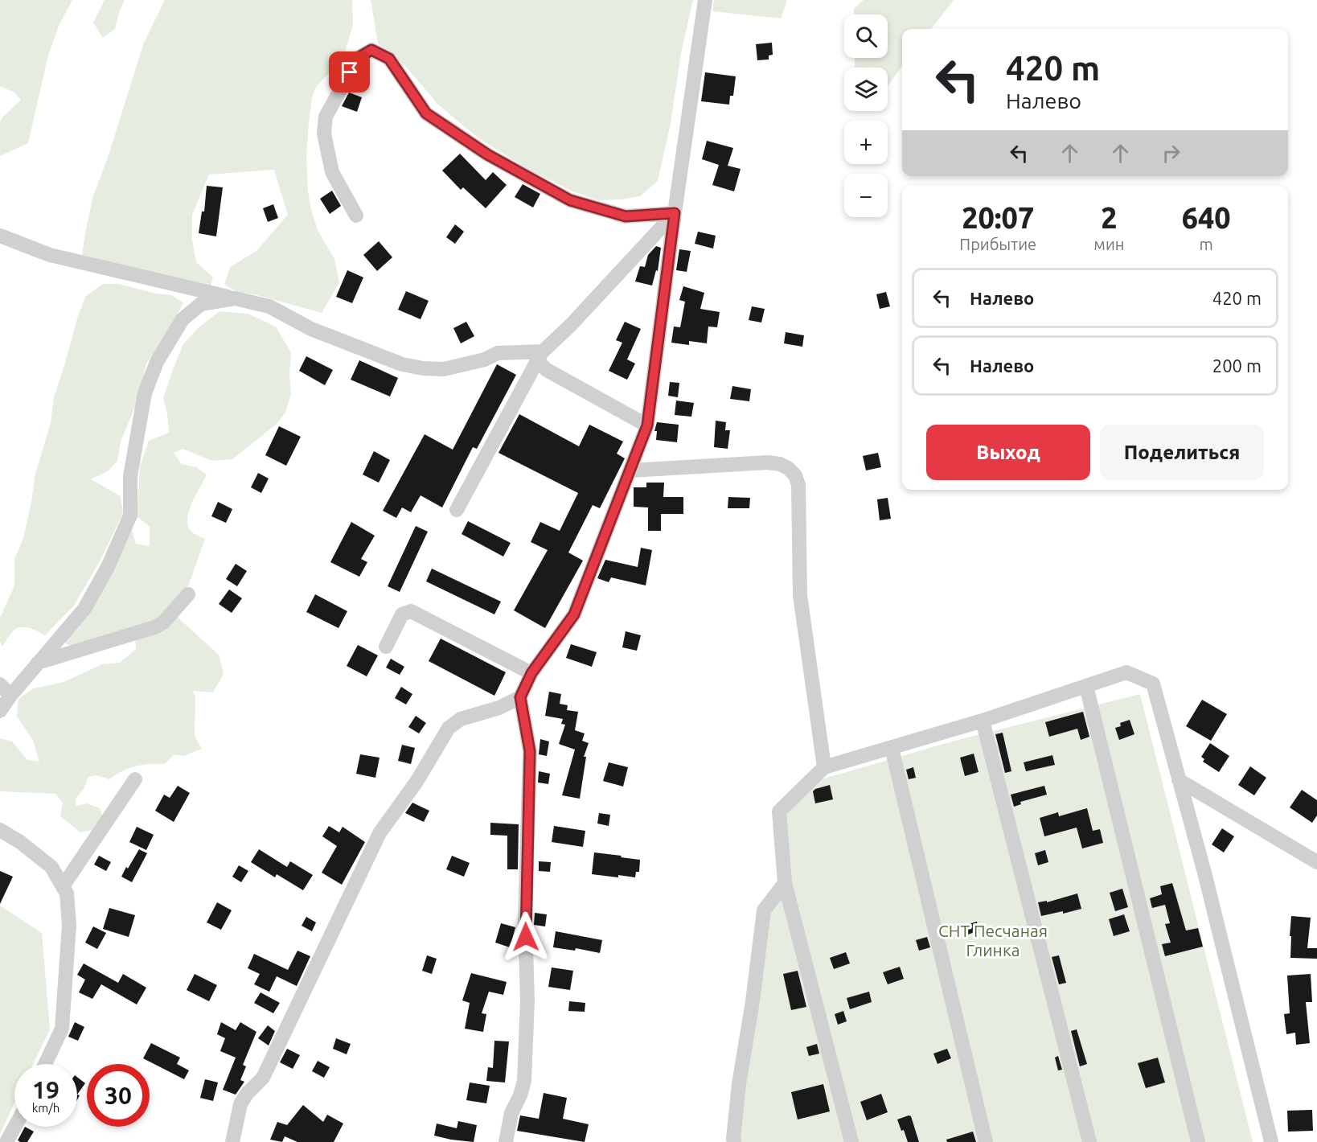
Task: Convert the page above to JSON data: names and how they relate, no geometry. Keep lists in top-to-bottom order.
{
  "parks": ["СНТ Песчаная Глинка"],
  "page": {
    "map_buttons": ["+", "−"],
    "turn": ["420 m", "Налево"],
    "eta": [
      "20:07",
      "Прибытие",
      "2",
      "мин",
      "640",
      "m"
    ],
    "list": [
      {
        "name": "Налево",
        "value": "420 m"
      },
      {
        "name": "Налево",
        "value": "200 m"
      }
    ],
    "buttons": ["Выход", "Поделиться"],
    "speed": "19 km/h",
    "limit": "30"
  }
}
